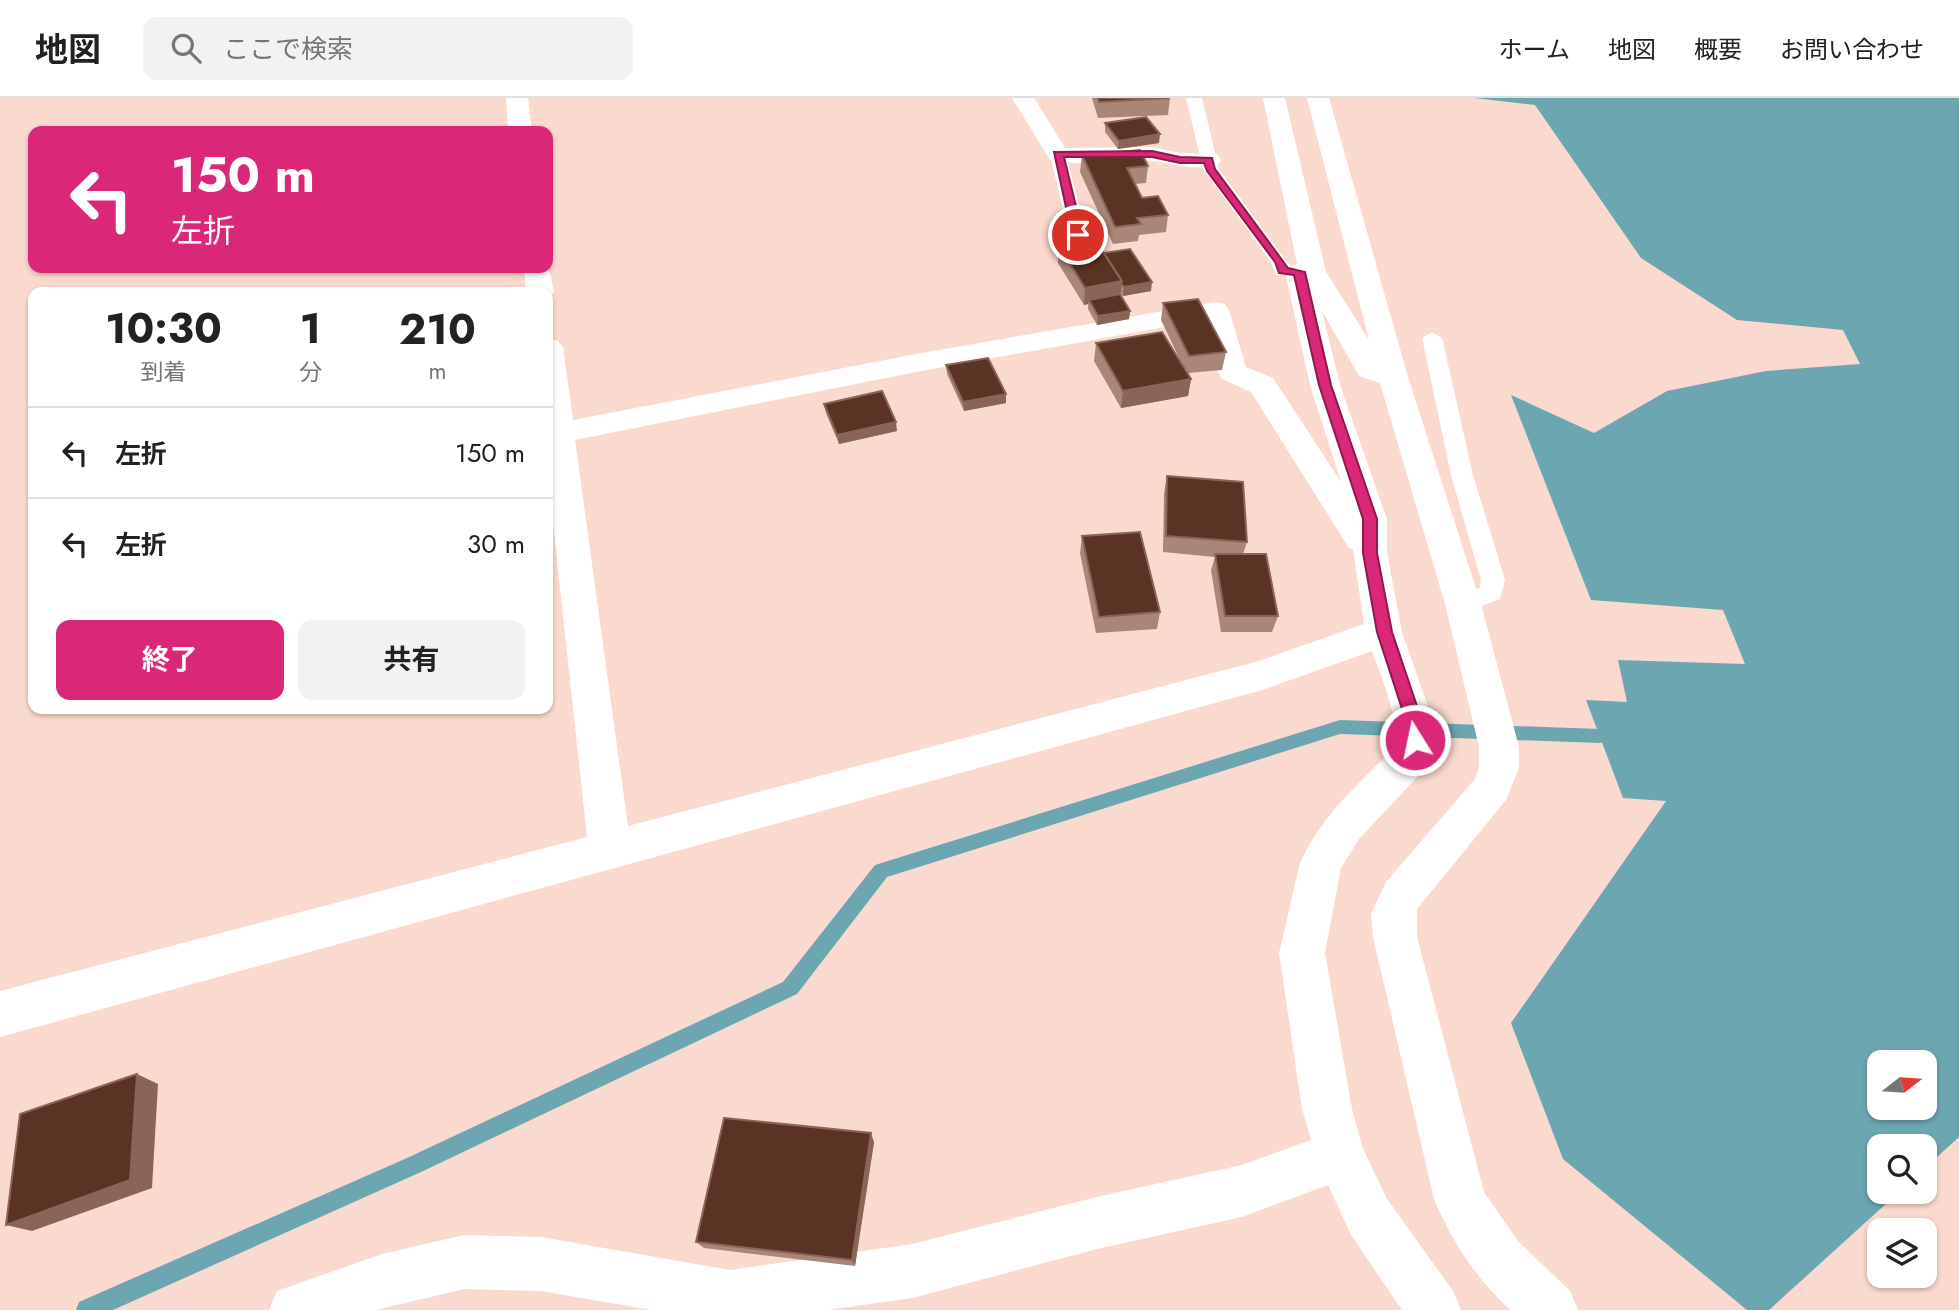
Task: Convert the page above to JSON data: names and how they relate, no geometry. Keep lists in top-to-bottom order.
{
  "north": "right",
  "page": {
    "header": "地図",
    "search": "ここで検索",
    "nav": [
      "ホーム",
      "地図",
      "概要",
      "お問い合わせ"
    ],
    "turn": ["150 m", "左折"],
    "eta": [
      "10:30",
      "到着",
      "1",
      "分",
      "210",
      "m"
    ],
    "list": [
      {
        "name": "左折",
        "value": "150 m"
      },
      {
        "name": "左折",
        "value": "30 m"
      }
    ],
    "buttons": ["終了", "共有"]
  }
}
